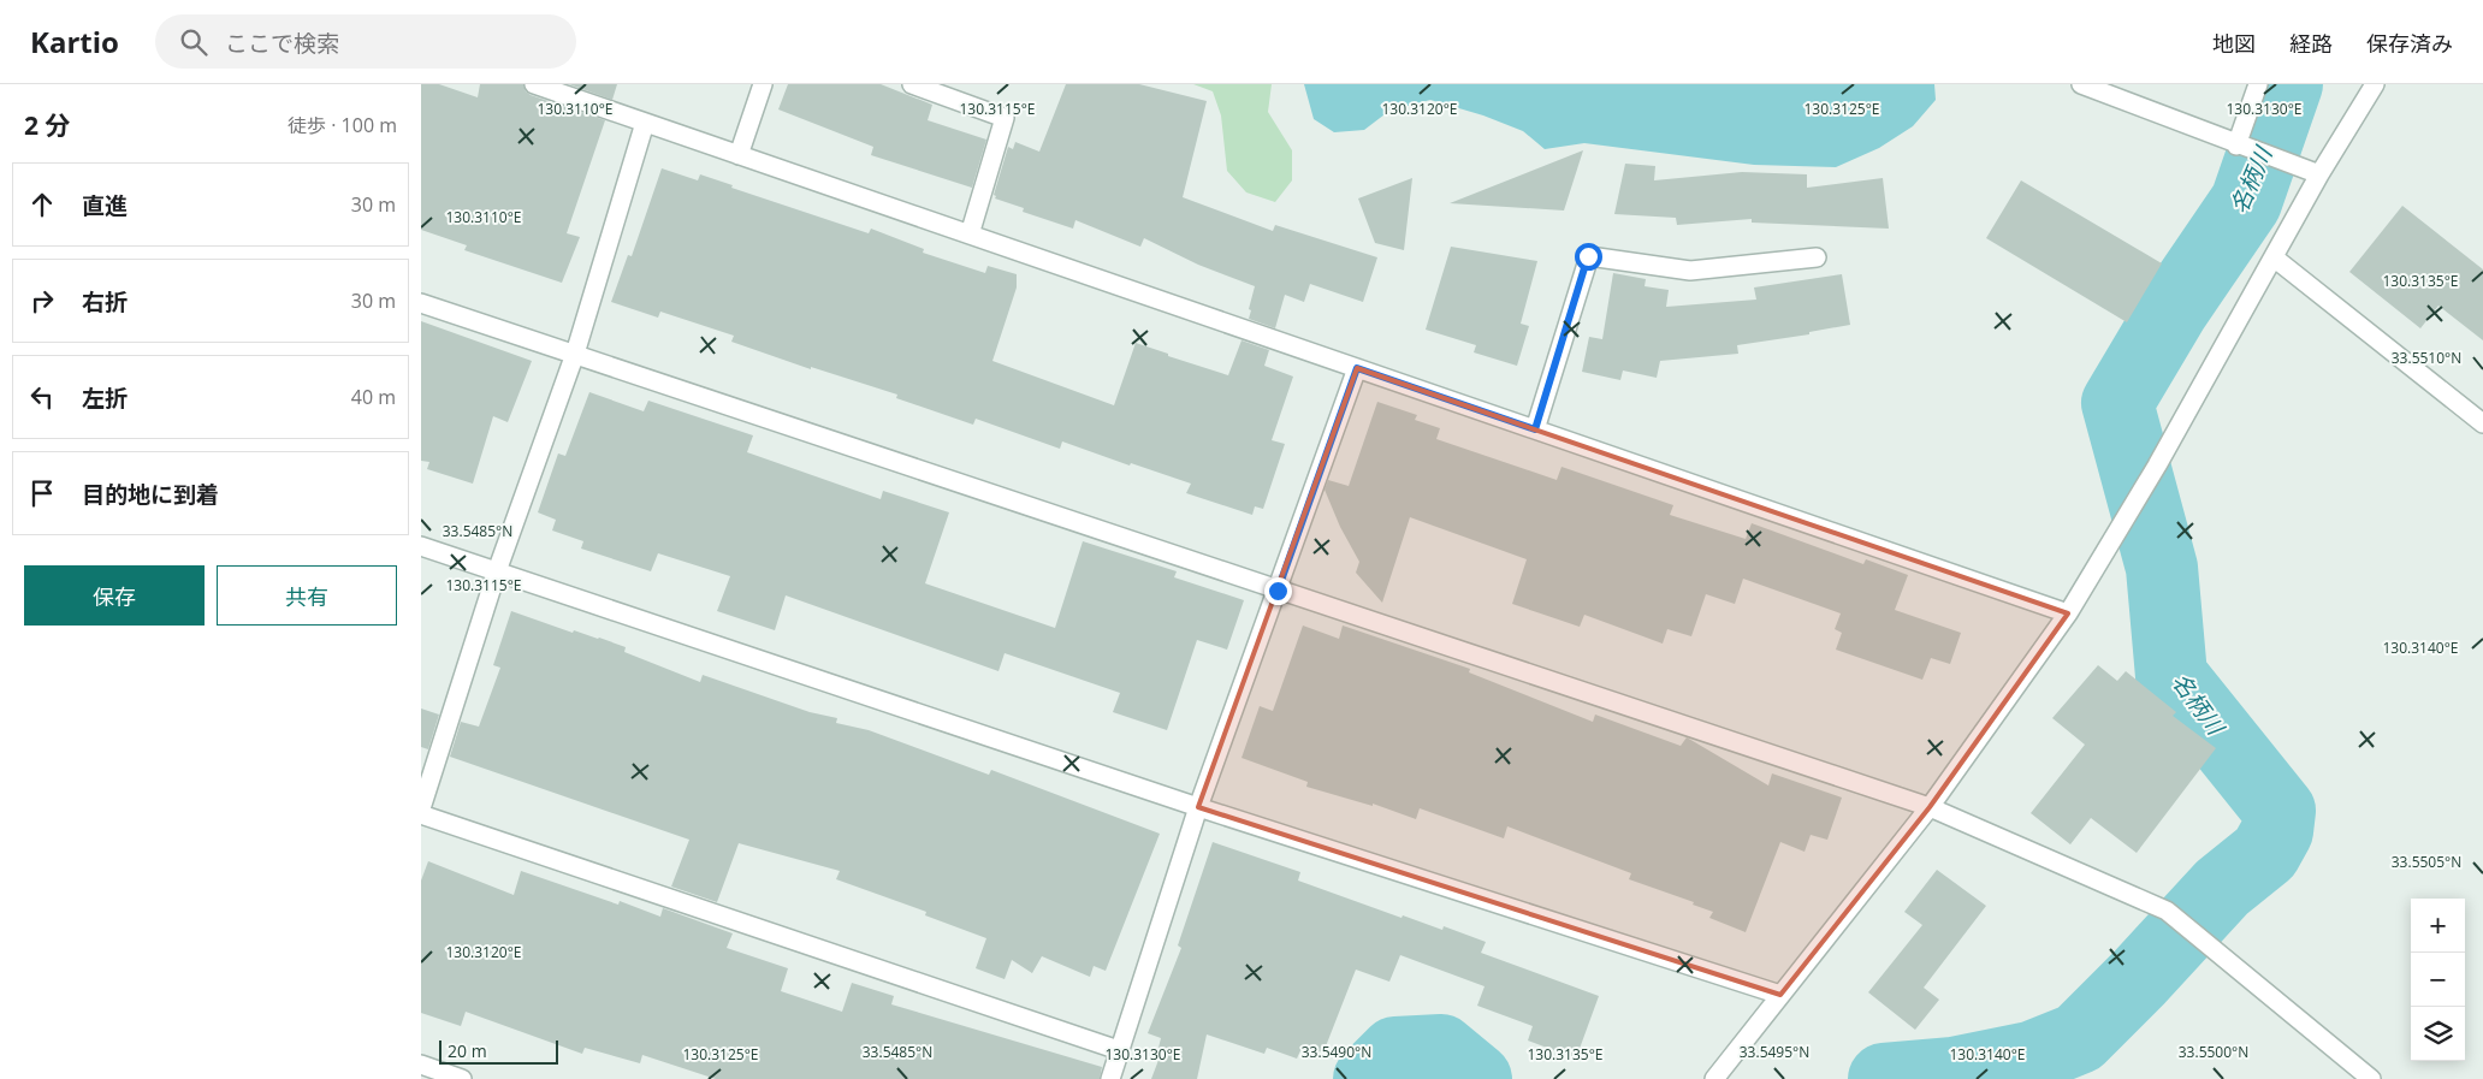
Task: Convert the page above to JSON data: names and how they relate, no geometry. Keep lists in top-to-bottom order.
{
  "water": ["名柄川"],
  "scale_bar": "20 m",
  "page": {
    "header": "Kartio",
    "search": "ここで検索",
    "nav": ["地図", "経路", "保存済み"],
    "heading": ["2 分", "徒歩 · 100 m"],
    "list": [
      ["直進", "30 m"],
      ["右折", "30 m"],
      ["左折", "40 m"],
      "目的地に到着"
    ],
    "buttons": ["保存", "共有"],
    "map_buttons": ["+", "−"],
    "scale": "20 m"
  },
  "coordinates": [
    "130.3115°E",
    "130.3120°E",
    "130.3125°E",
    "130.3130°E",
    "130.3110°E",
    "130.3135°E",
    "33.5510°N",
    "33.5485°N",
    "130.3140°E",
    "33.5505°N",
    "33.5490°N",
    "33.5495°N",
    "33.5500°N"
  ]
}
